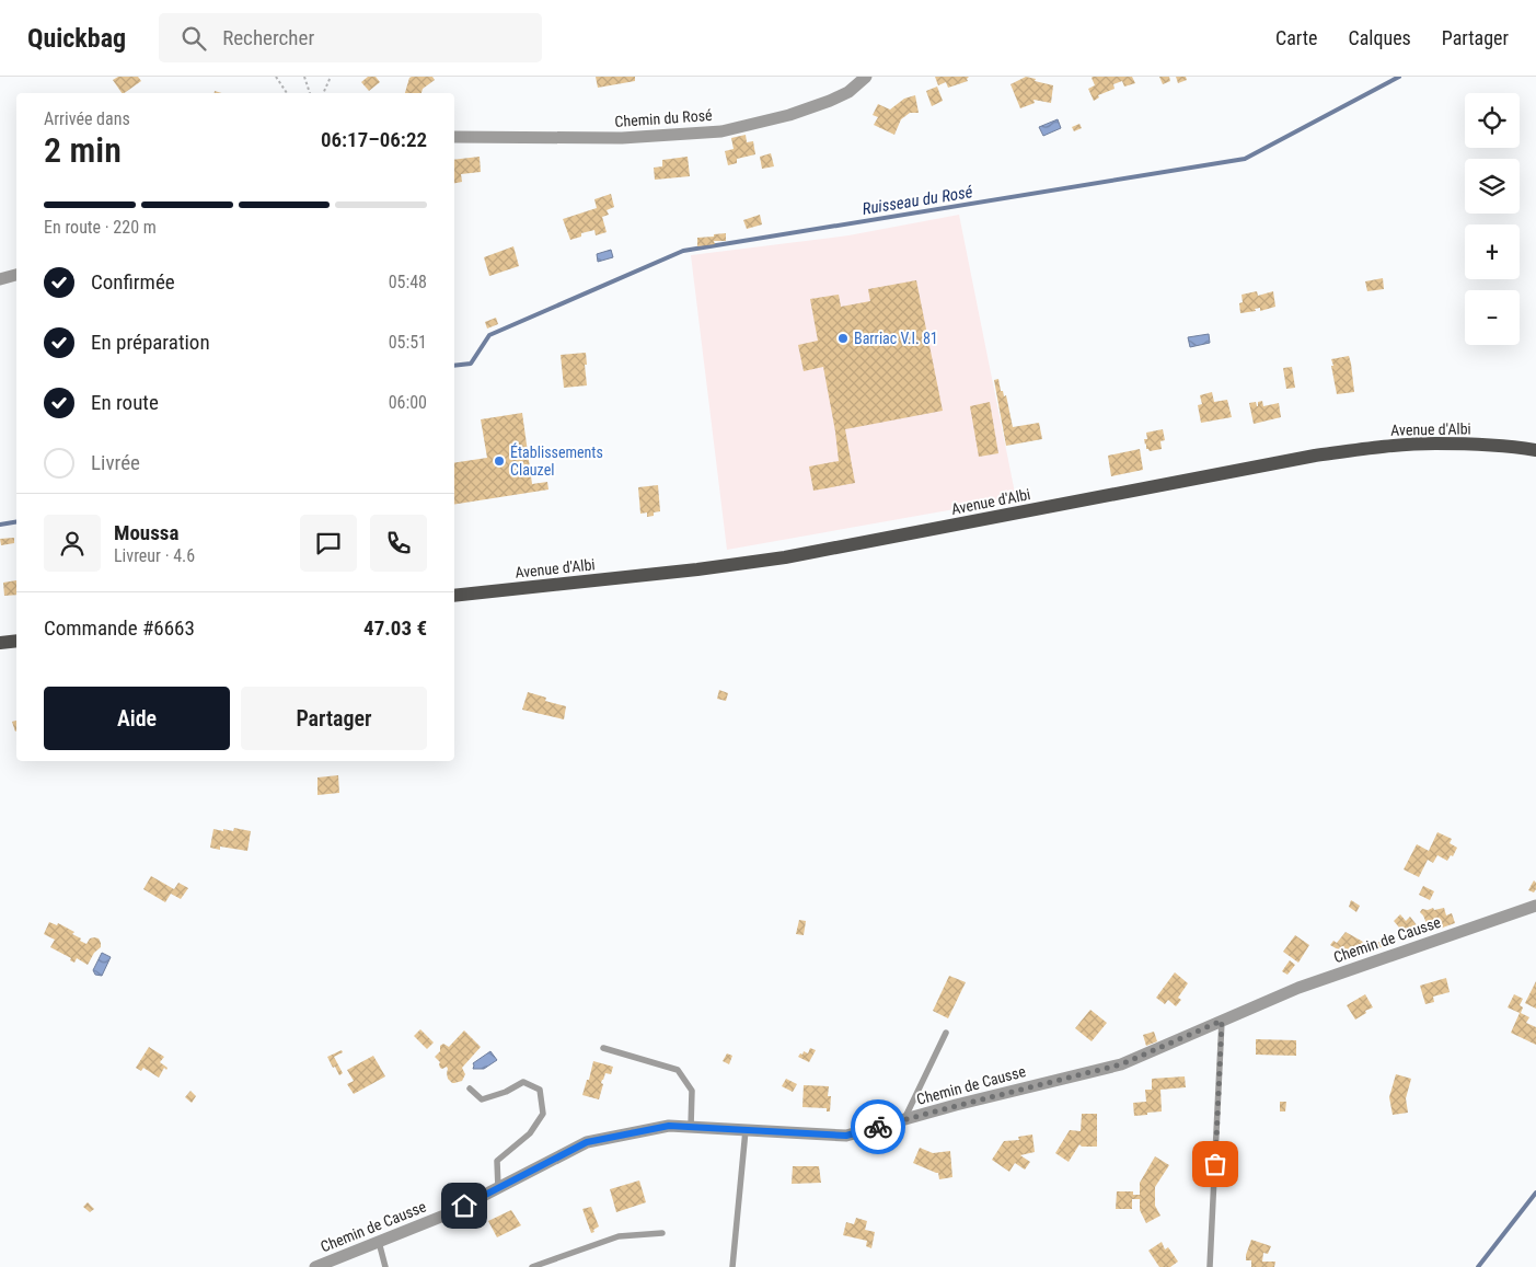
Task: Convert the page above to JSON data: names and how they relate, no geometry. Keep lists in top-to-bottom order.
{
  "streets": {
    "main road": ["Avenue d'Albi"],
    "street": ["Chemin du Rosé", "Chemin de Causse"]
  },
  "water": ["Ruisseau du Rosé"],
  "places": ["Barriac V.I. 81", "Établissements Clauzel"],
  "page": {
    "header": "Quickbag",
    "search": "Rechercher",
    "nav": ["Carte", "Calques", "Partager"],
    "map_buttons": ["+", "−"],
    "heading": ["2 min", "Arrivée dans", "06:17–06:22"],
    "panel": [
      "Moussa",
      "Livreur · 4.6",
      "Commande #6663",
      "47.03 €"
    ],
    "bar": "En route · 220 m",
    "list": [
      ["Confirmée", "05:48"],
      ["En préparation", "05:51"],
      ["En route", "06:00"],
      "Livrée"
    ],
    "buttons": ["Aide", "Partager"]
  }
}
